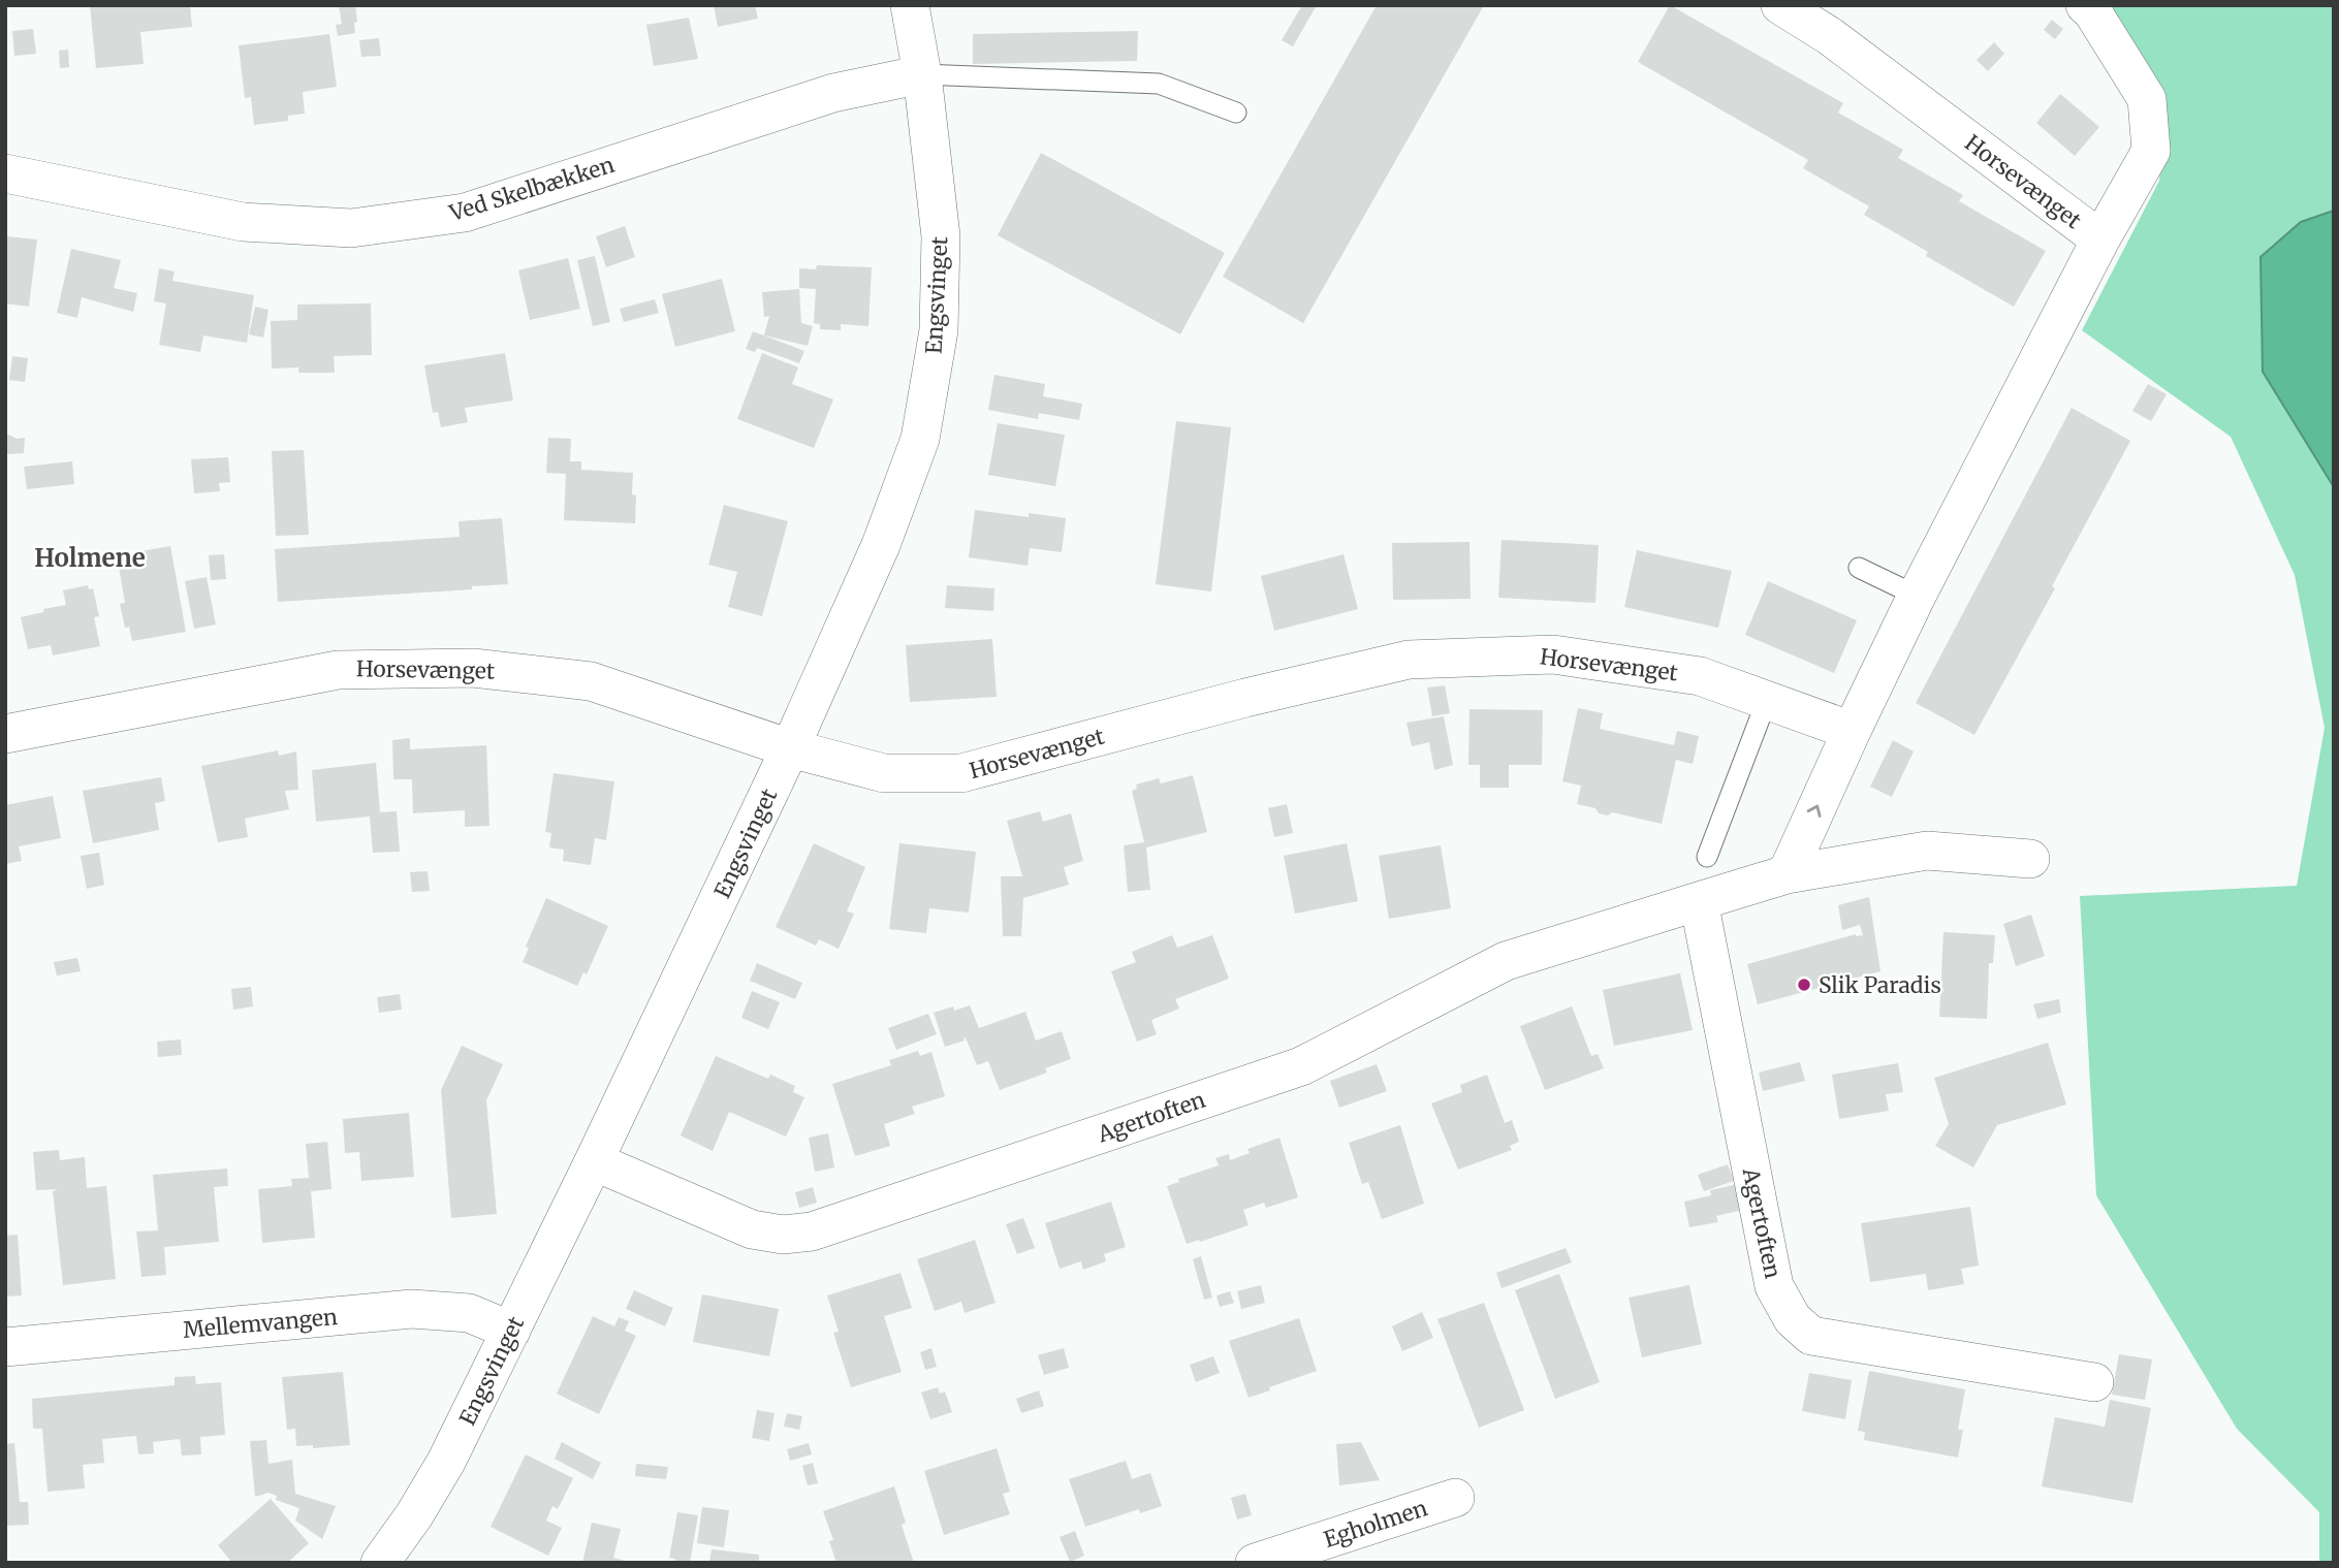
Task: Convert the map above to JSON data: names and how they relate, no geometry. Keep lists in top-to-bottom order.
{
  "streets": {
    "street": [
      "Horsevænget",
      "Ved Skelbækken",
      "Engsvinget",
      "Agertoften",
      "Mellemvangen",
      "Egholmen"
    ]
  },
  "crossings": [
    ["Horsevænget", "Engsvinget"],
    ["Horsevænget", "Agertoften"],
    ["Ved Skelbækken", "Engsvinget"],
    ["Engsvinget", "Agertoften"],
    ["Engsvinget", "Mellemvangen"]
  ],
  "districts": ["Holmene"],
  "places": ["Slik Paradis"]
}
